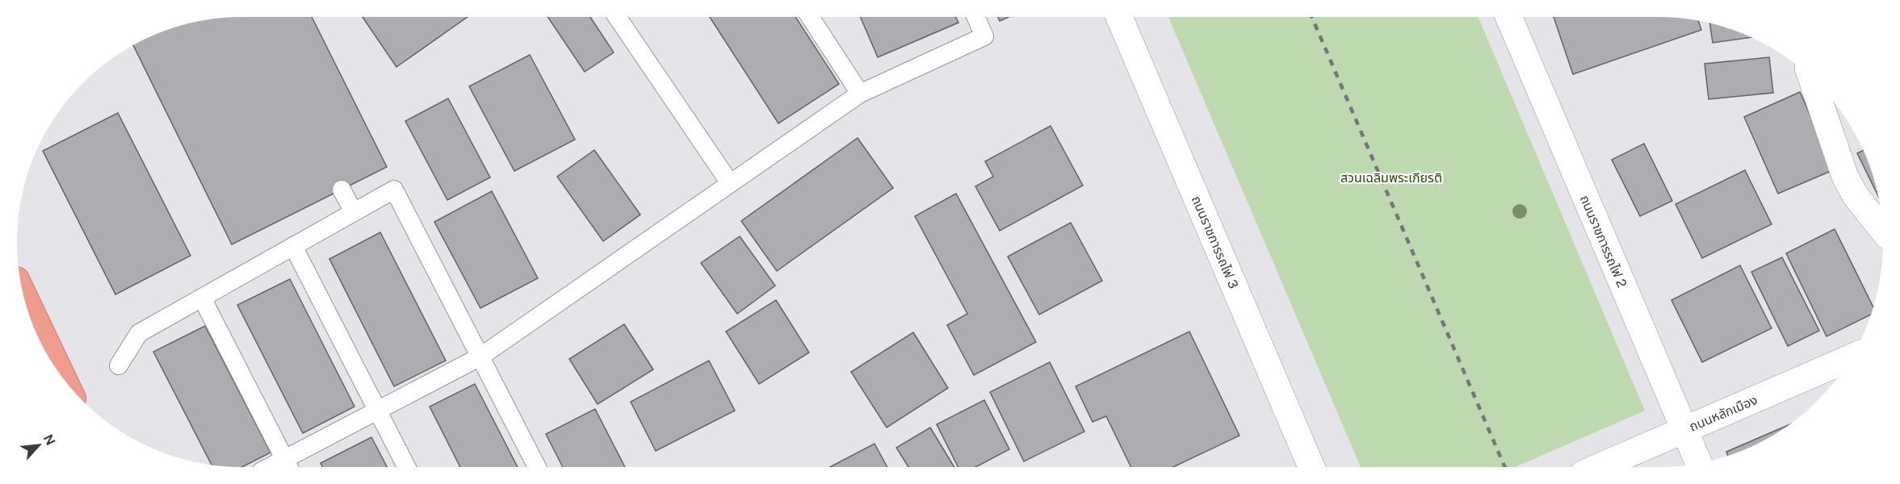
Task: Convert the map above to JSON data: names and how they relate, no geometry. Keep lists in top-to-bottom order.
{
  "streets": {
    "street": ["ถนนราชการรถไฟ 2", "ถนนราชการรถไฟ 3", "ถนนหลักเมือง"]
  },
  "crossings": [
    ["ถนนราชการรถไฟ 2", "ถนนหลักเมือง"]
  ],
  "parks": ["สวนเฉลิมพระเกียรติ"],
  "north": "top right"
}
